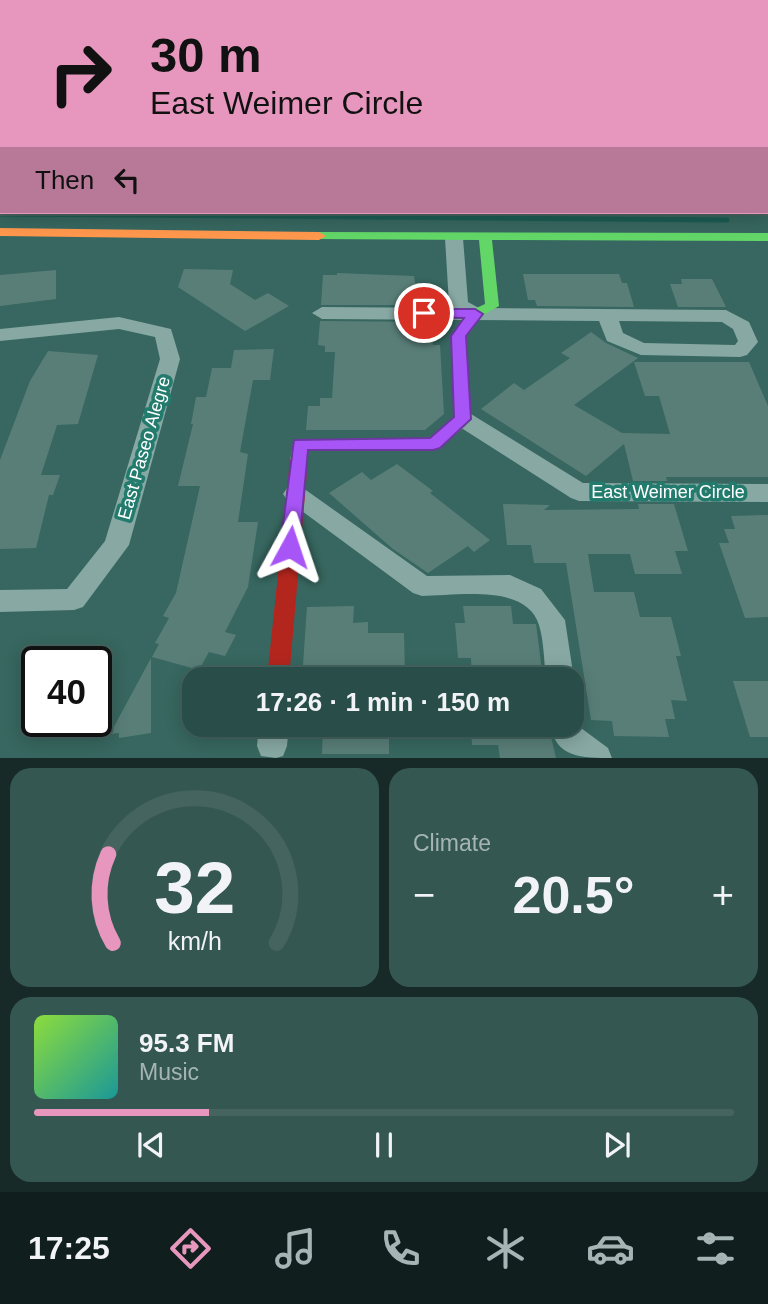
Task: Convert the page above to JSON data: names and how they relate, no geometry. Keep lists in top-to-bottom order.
{
  "streets": {
    "street": ["East Paseo Alegre", "East Weimer Circle"]
  },
  "page": {
    "turn": ["30 m", "East Weimer Circle"],
    "then": "Then",
    "limit": "40",
    "trip": "17:26 · 1 min · 150 m",
    "tile": "Climate",
    "heat": ["−", "20.5°", "+"],
    "song": ["95.3 FM", "Music"],
    "tabs": "17:25",
    "gauge": ["32", "km/h"]
  }
}
